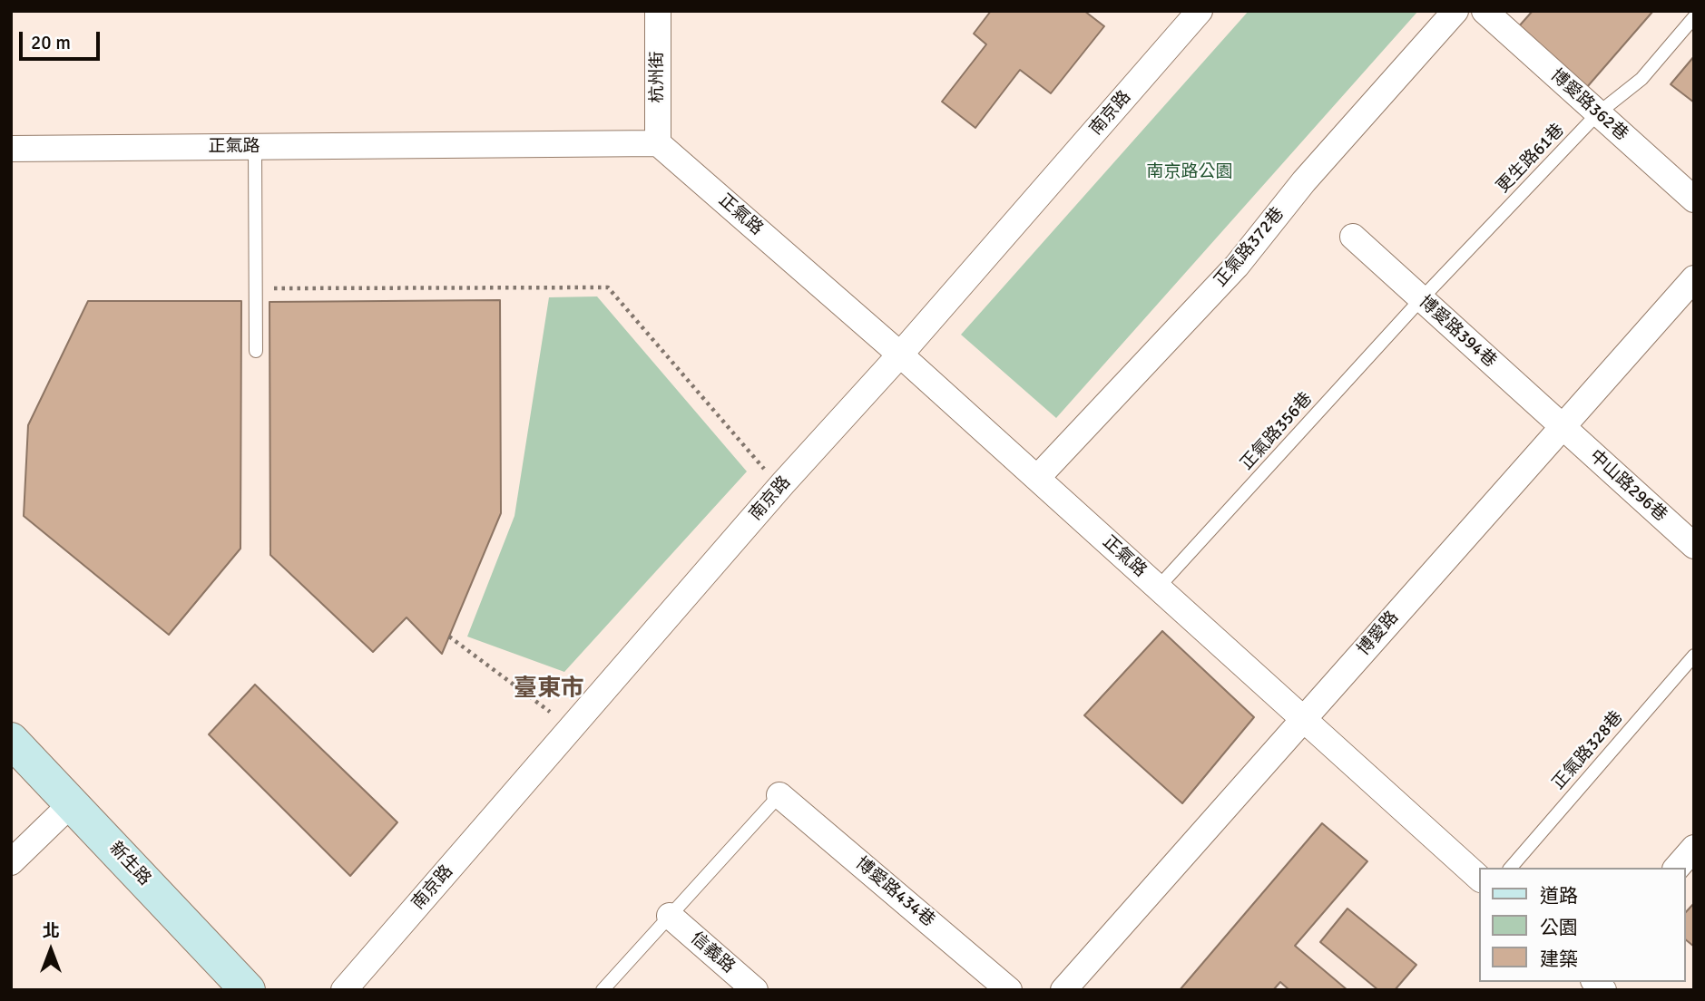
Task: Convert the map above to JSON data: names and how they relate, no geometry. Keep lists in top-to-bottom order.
{
  "streets": {
    "street": [
      "杭州街",
      "博愛路362巷",
      "南京路",
      "正氣路",
      "正氣路372巷",
      "博愛路394巷",
      "中山路296巷",
      "博愛路",
      "新生路",
      "博愛路434巷",
      "信義路"
    ],
    "lane": ["更生路61巷", "正氣路356巷", "正氣路328巷"]
  },
  "crossings": [
    ["杭州街", "正氣路"],
    ["博愛路362巷", "更生路61巷"],
    ["南京路", "正氣路"],
    ["正氣路", "正氣路372巷"],
    ["正氣路", "正氣路356巷"],
    ["正氣路", "博愛路"],
    ["更生路61巷", "博愛路394巷"],
    ["更生路61巷", "正氣路356巷"],
    ["博愛路394巷", "正氣路356巷"],
    ["博愛路394巷", "中山路296巷"],
    ["博愛路394巷", "博愛路"],
    ["中山路296巷", "博愛路"]
  ],
  "districts": ["臺東市"],
  "parks": ["南京路公園"],
  "legend": ["道路", "公園", "建築"],
  "scale_bar": "20 m",
  "north": "top"
}
